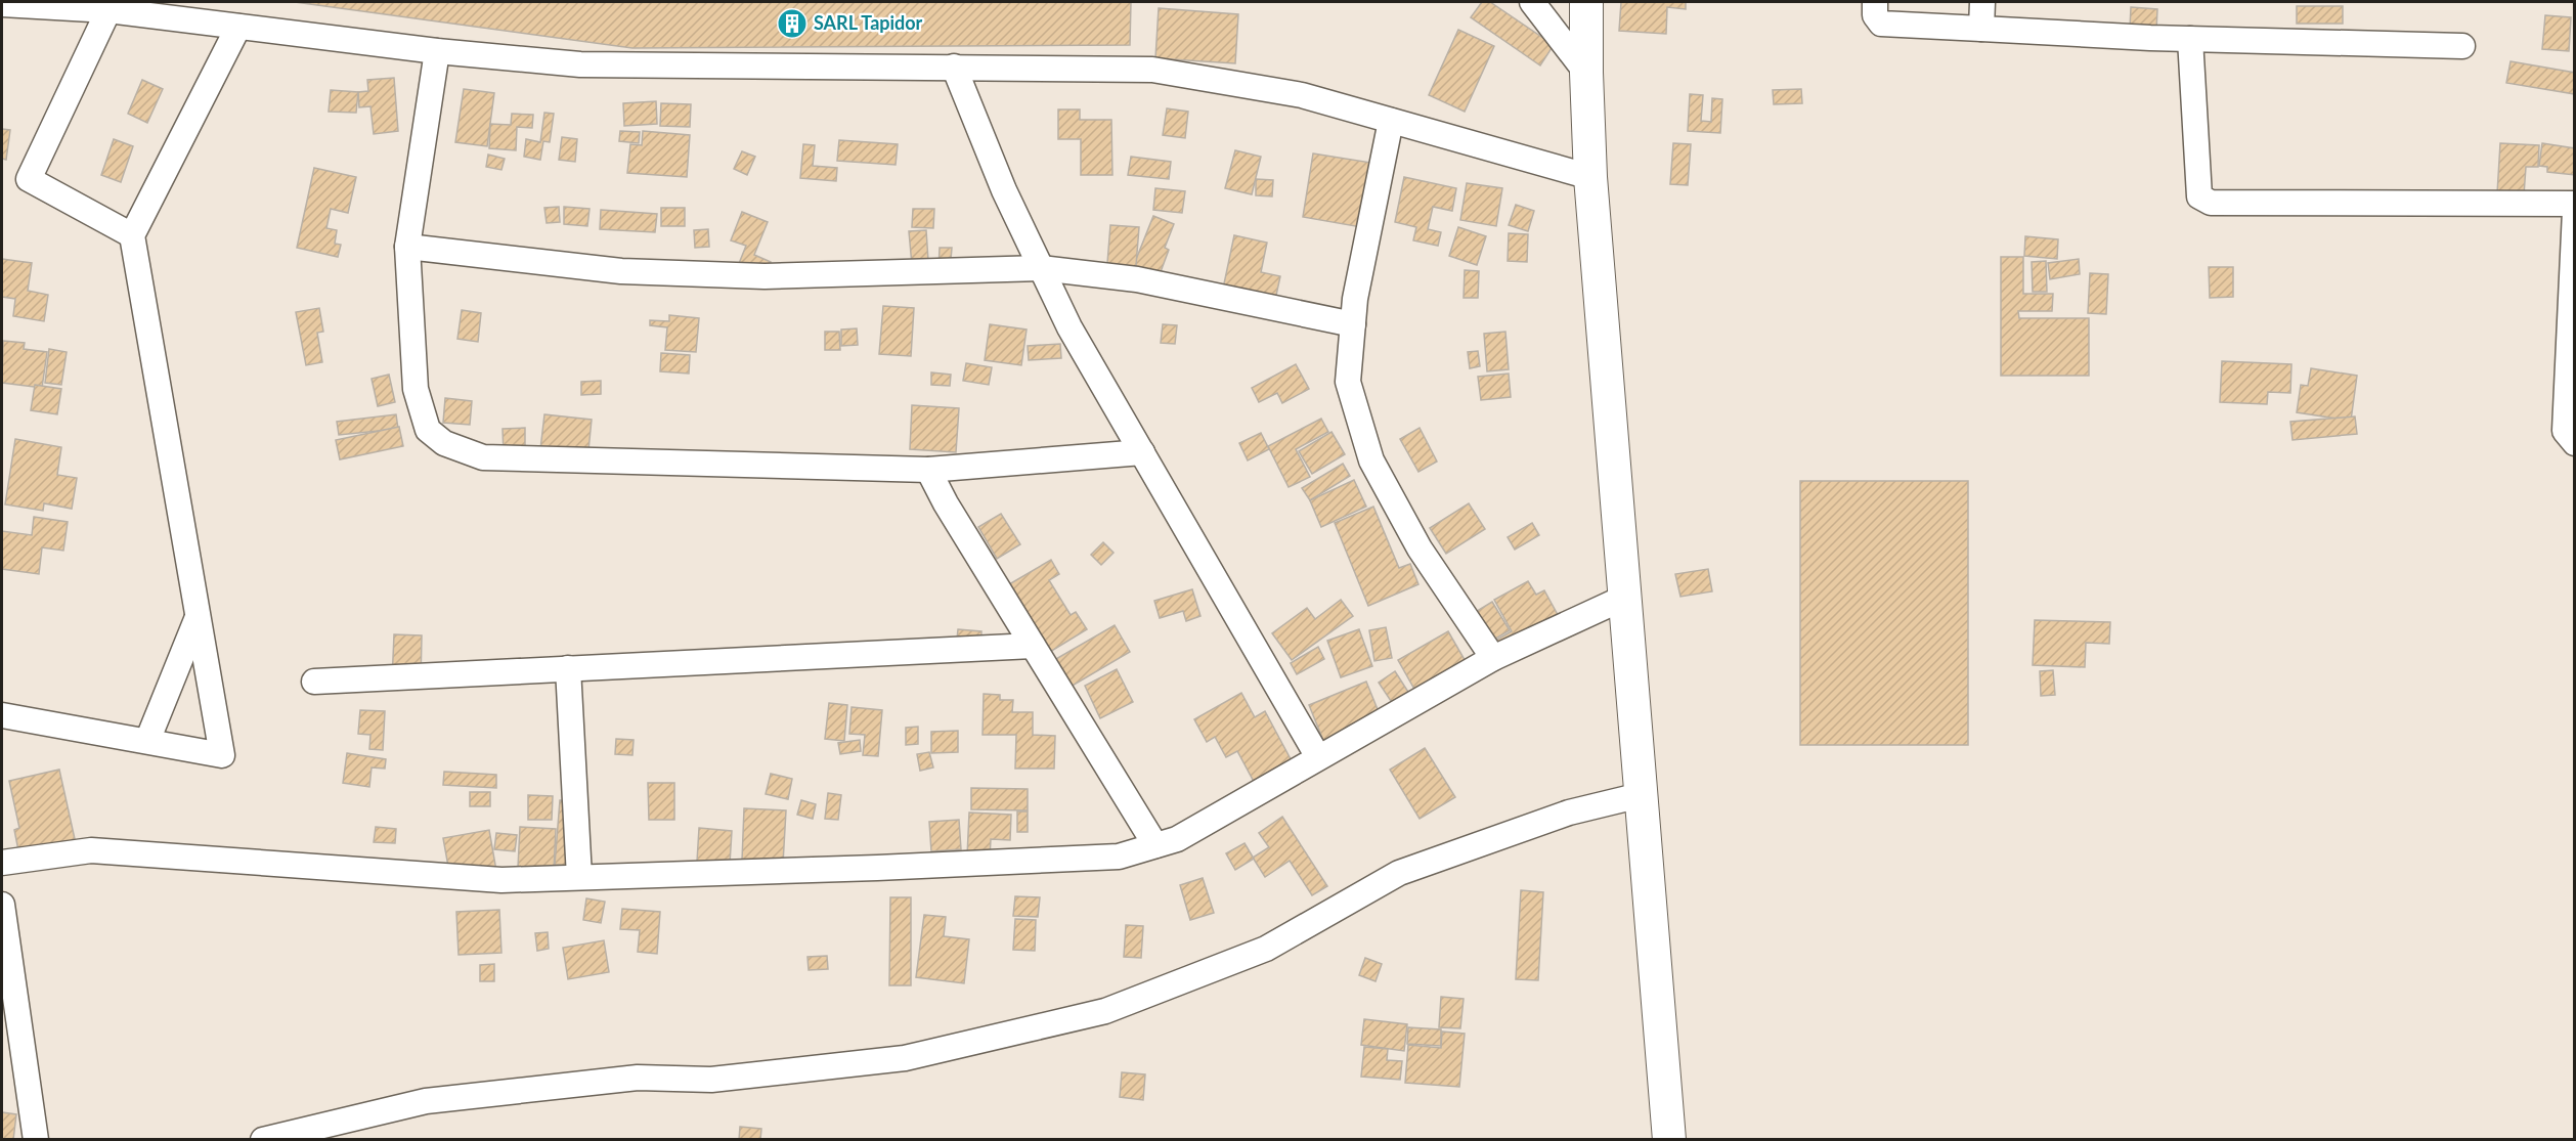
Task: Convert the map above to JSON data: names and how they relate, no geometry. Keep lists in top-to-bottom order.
{
  "places": {
    "building": ["SARL Tapidor"]
  }
}
